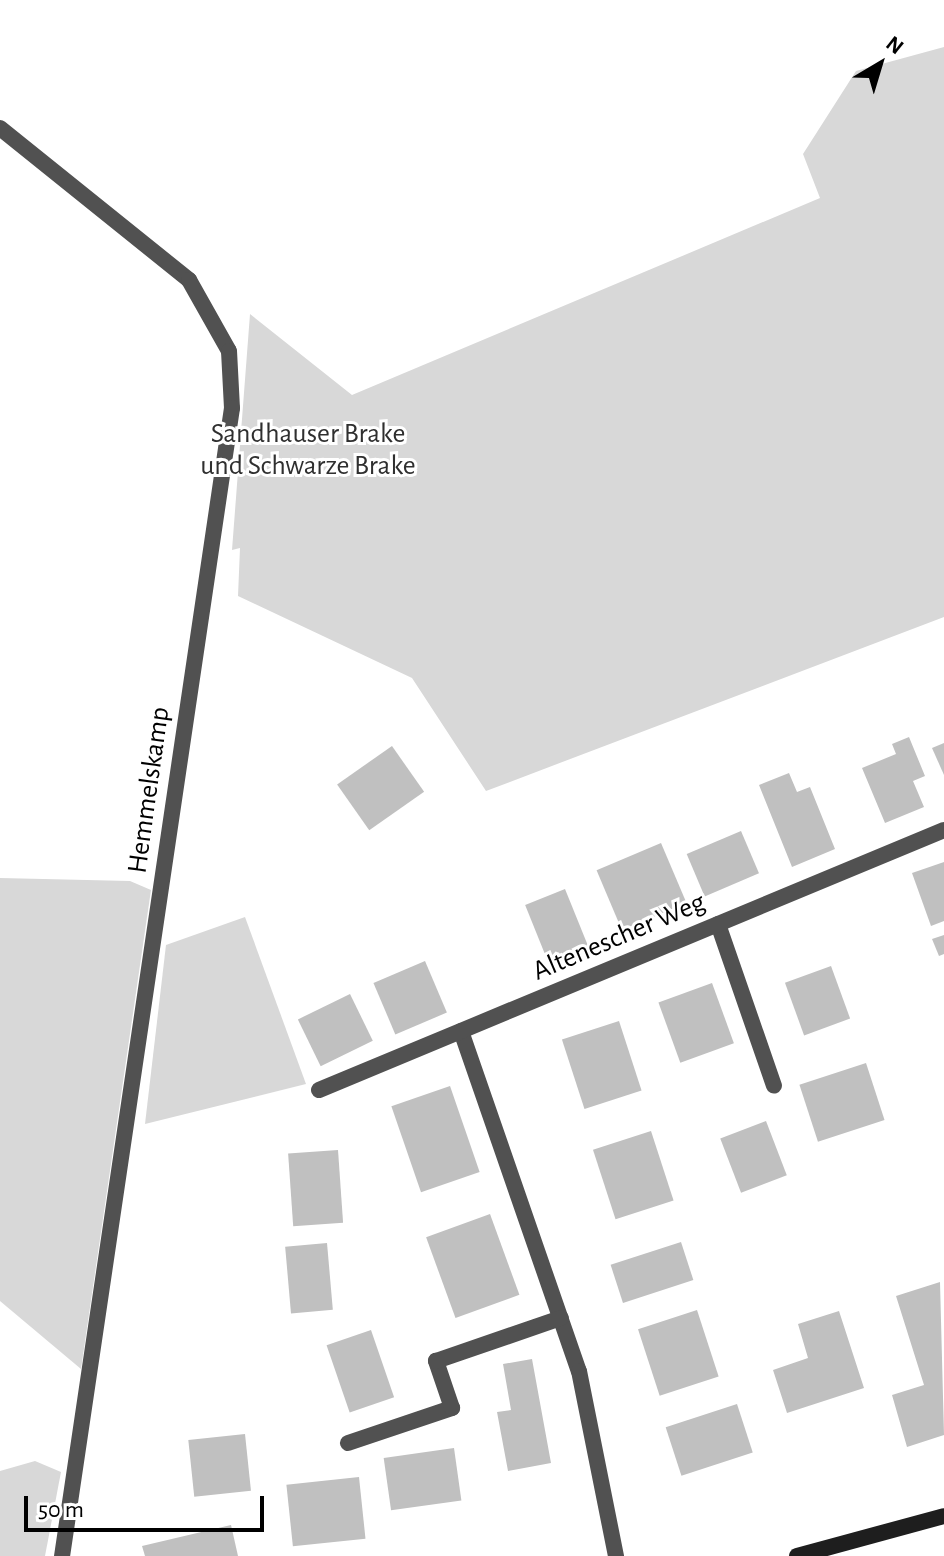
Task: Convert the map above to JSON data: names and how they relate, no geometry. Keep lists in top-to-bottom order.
{
  "streets": {
    "street": ["Hemmelskamp", "Altenescher Weg"]
  },
  "parks": ["Sandhauser Brake und Schwarze Brake"],
  "scale_bar": "50 m",
  "north": "top right"
}
